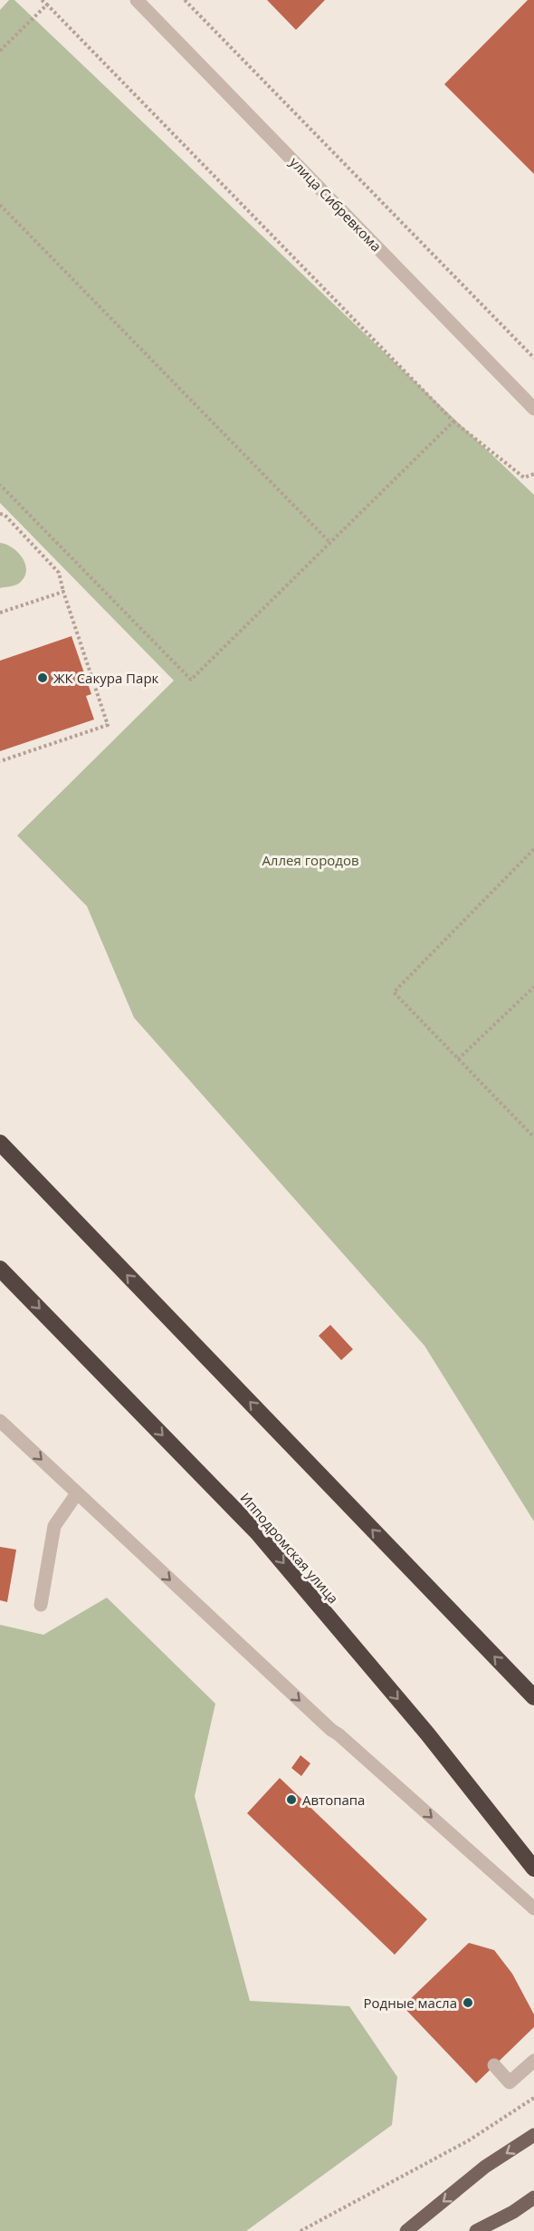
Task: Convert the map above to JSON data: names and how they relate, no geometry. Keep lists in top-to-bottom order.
{
  "streets": {
    "highway": ["Ипподромская улица"],
    "street": ["улица Сибревкома"]
  },
  "parks": ["Аллея городов"],
  "places": ["ЖК Сакура Парк", "Автопапа", "Родные масла"]
}
